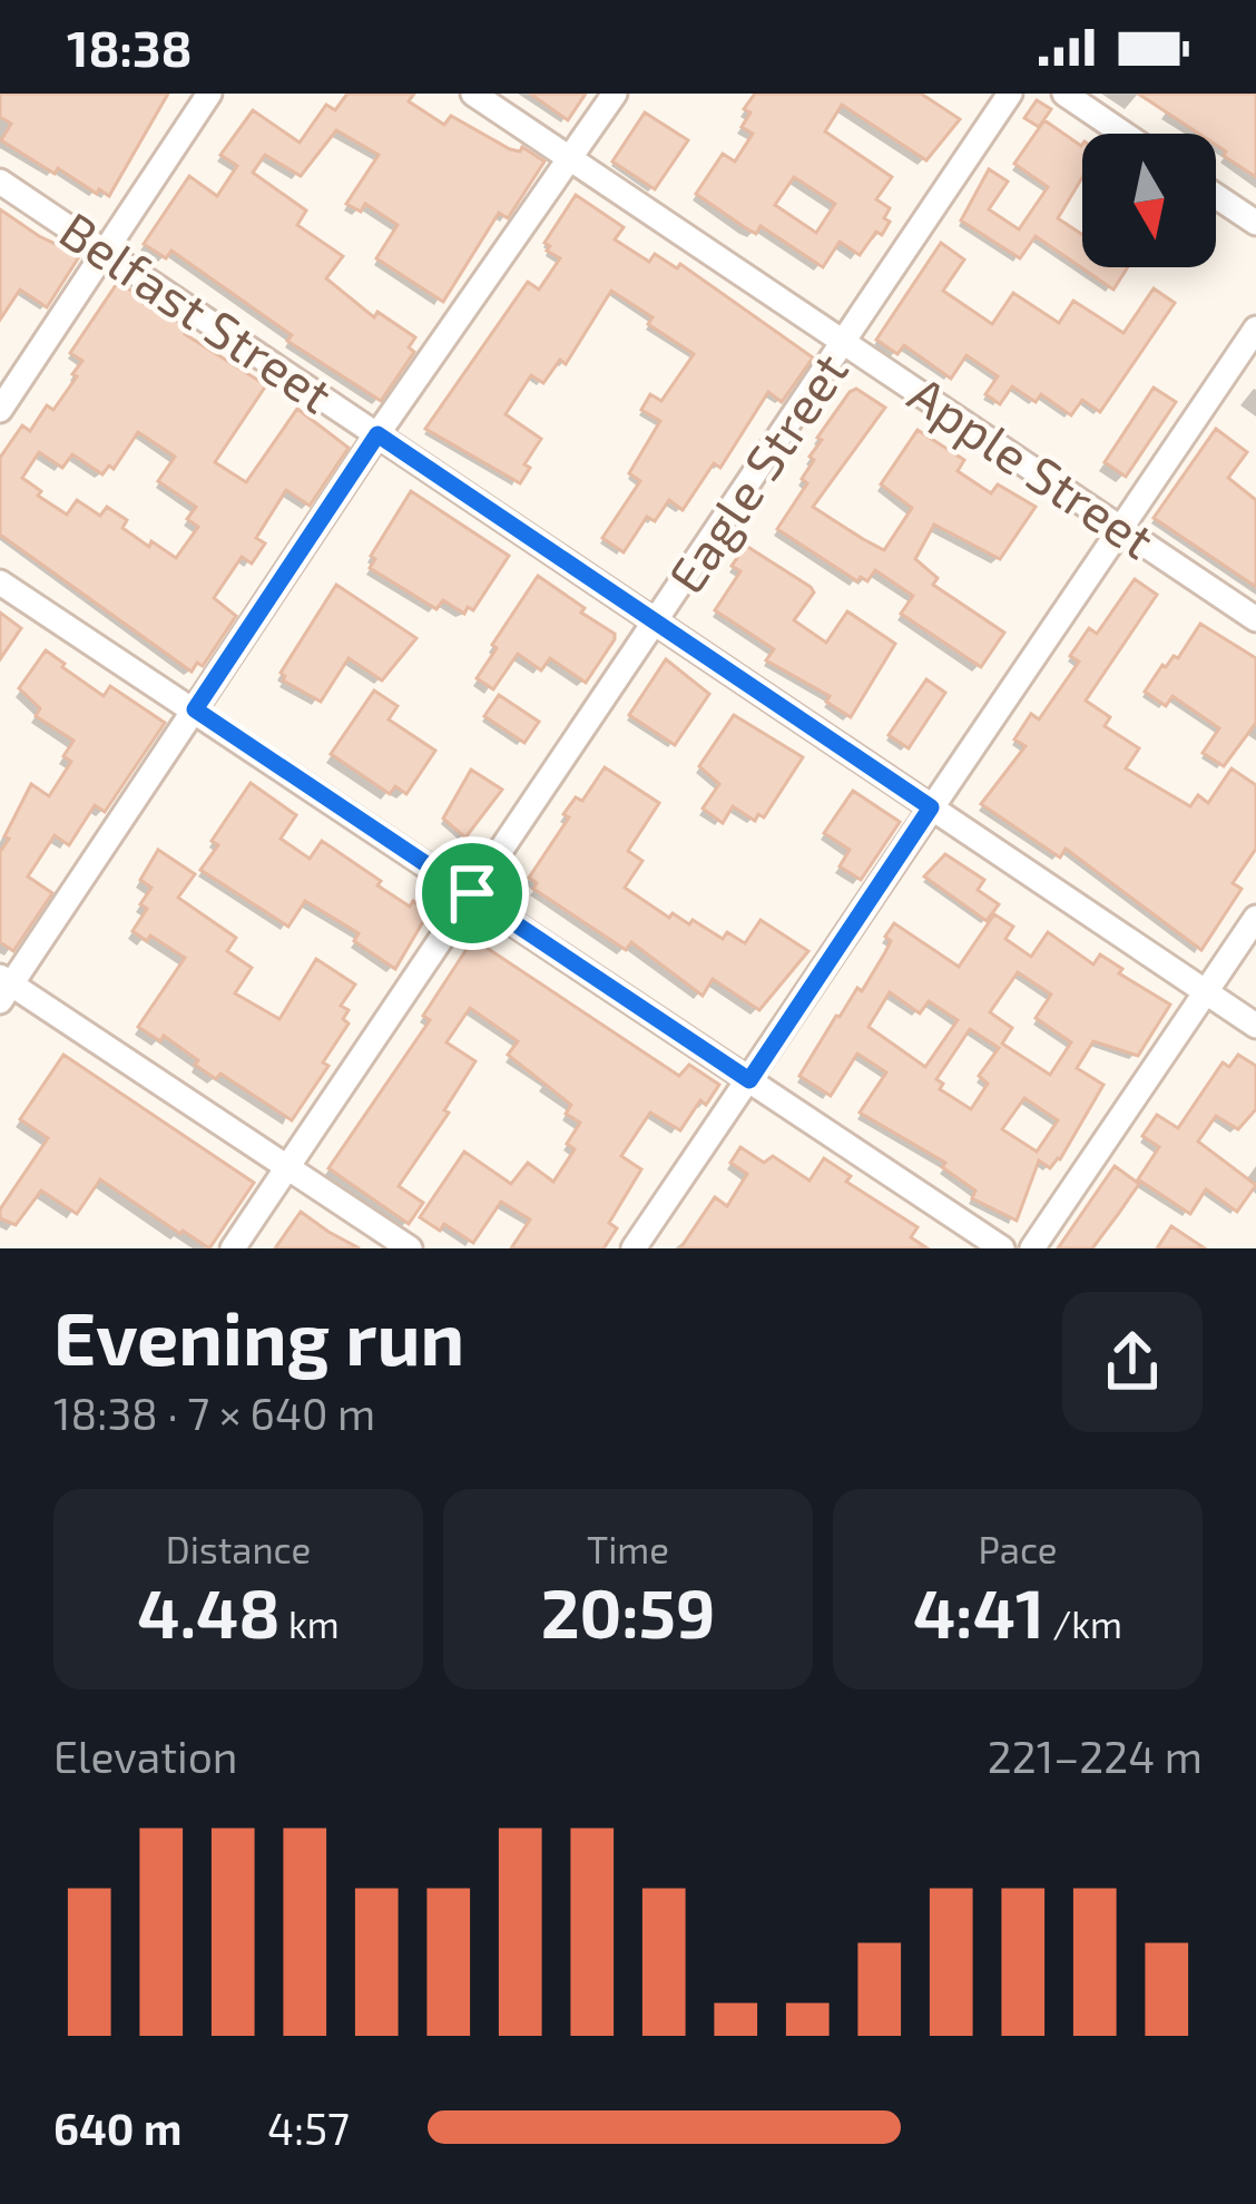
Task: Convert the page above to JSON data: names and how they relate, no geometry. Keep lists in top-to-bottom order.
{
  "streets": {
    "street": ["Belfast Street", "Apple Street", "Eagle Street"]
  },
  "crossings": [
    ["Belfast Street", "Eagle Street"],
    ["Apple Street", "Eagle Street"]
  ],
  "north": "bottom",
  "page": {
    "status": "18:38",
    "heading": ["Evening run", "18:38 · 7 × 640 m"],
    "stats": [
      ["Distance", "4.48 km"],
      ["Time", "20:59"],
      ["Pace", "4:41 /km"]
    ],
    "chart": ["Elevation", "221–224 m"],
    "list": [
      {
        "name": "640 m",
        "note": "4:57"
      }
    ]
  }
}
